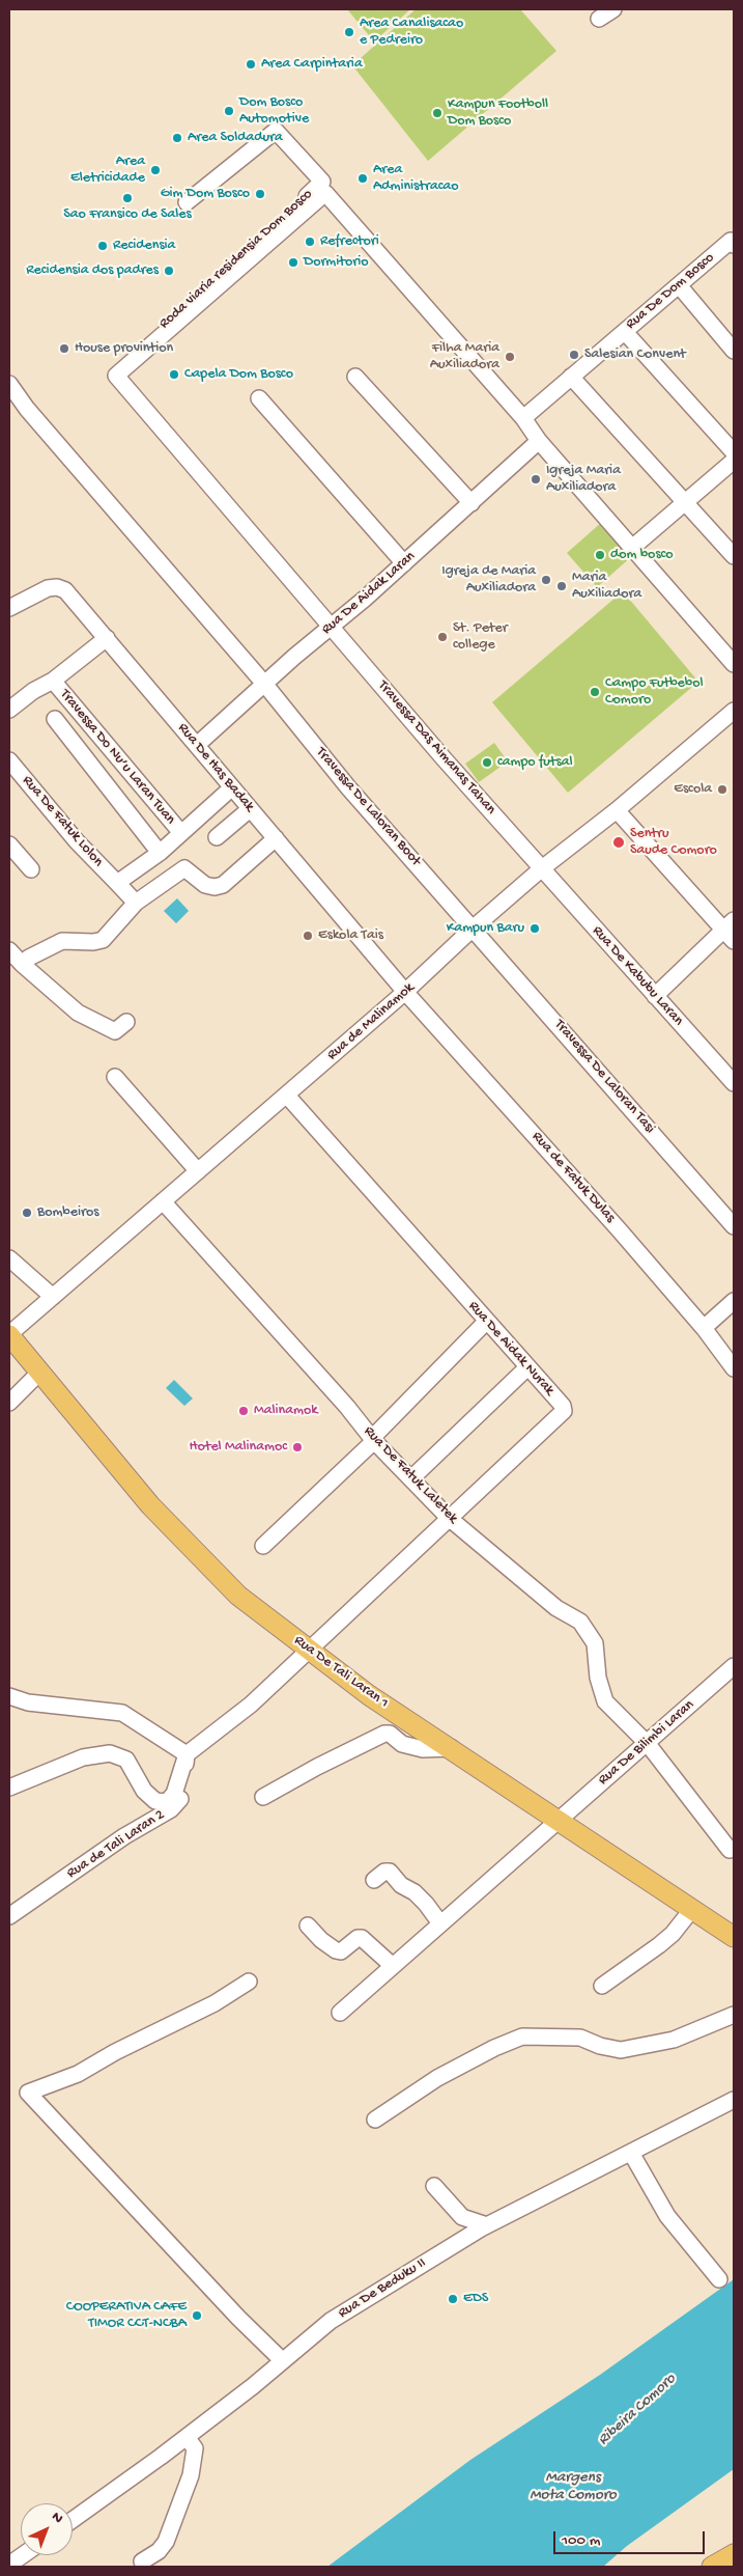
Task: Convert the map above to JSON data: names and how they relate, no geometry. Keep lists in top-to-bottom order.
{
  "streets": {
    "main road": ["Rua De Tali Laran 1"],
    "street": [
      "Roda viaria residensia Dom Bosco",
      "Rua De Dom Bosco",
      "Rua De Aidak Laran",
      "Travessa Das Aimanas Tahan",
      "Travessa Do Nu’u Laran Tuan",
      "Rua De Has Badak",
      "Travessa De Laloran Boot",
      "Rua De Fatuk Lolon",
      "Rua De Kabubu Laran",
      "Rua de Malinamok",
      "Travessa De Laloran Tasi",
      "Rua de Fatuk Dulas",
      "Rua De Aidak Nurak",
      "Rua De Fatuk Laletek",
      "Rua De Bilimbi Laran",
      "Rua de Tali Laran 2",
      "Rua De Beduku II"
    ]
  },
  "crossings": [
    ["Rua De Dom Bosco", "Travessa Das Aimanas Tahan"],
    ["Rua De Aidak Laran", "Travessa Das Aimanas Tahan"],
    ["Rua De Aidak Laran", "Rua De Has Badak"],
    ["Rua De Aidak Laran", "Travessa De Laloran Boot"],
    ["Travessa Das Aimanas Tahan", "Rua De Kabubu Laran"],
    ["Travessa Das Aimanas Tahan", "Rua de Malinamok"],
    ["Rua De Has Badak", "Rua de Malinamok"],
    ["Rua De Has Badak", "Rua de Fatuk Dulas"],
    ["Travessa De Laloran Boot", "Rua de Malinamok"],
    ["Travessa De Laloran Boot", "Travessa De Laloran Tasi"],
    ["Rua De Kabubu Laran", "Rua de Malinamok"],
    ["Rua de Malinamok", "Travessa De Laloran Tasi"],
    ["Rua de Malinamok", "Rua de Fatuk Dulas"],
    ["Rua de Malinamok", "Rua De Aidak Nurak"],
    ["Rua de Malinamok", "Rua De Fatuk Laletek"],
    ["Rua de Malinamok", "Rua De Tali Laran 1"],
    ["Rua De Aidak Nurak", "Rua De Fatuk Laletek"],
    ["Rua De Aidak Nurak", "Rua De Tali Laran 1"],
    ["Rua De Aidak Nurak", "Rua de Tali Laran 2"],
    ["Rua De Fatuk Laletek", "Rua De Bilimbi Laran"],
    ["Rua De Tali Laran 1", "Rua De Bilimbi Laran"]
  ],
  "water": ["Ribeira Comoro", "Margens Mota Comoro"],
  "places": [
    "Area Canalisacao e Pedreiro",
    "Area Carpintaria",
    "Dom Bosco Automotive",
    "Kampun Footboll Dom Bosco",
    "Area Soldadura",
    "Area Eletricidade",
    "Area Administracao",
    "Gim Dom Bosco",
    "Sao Fransico de Sales",
    "Refrectori",
    "Recidensia",
    "Dormitorio",
    "Recidensia dos padres",
    "House provintion",
    "Salesian Convent",
    "Filha Maria Auxiliadora",
    "Capela Dom Bosco",
    "Igreja Maria Auxiliadora",
    "dom bosco",
    "Igreja de Maria Auxiliadora",
    "Maria Auxiliadora",
    "St. Peter college",
    "Campo Futbebol Comoro",
    "campo futsal",
    "Escola",
    "Sentru Saude Comoro",
    "Kampun Baru",
    "Eskola Tais",
    "Bombeiros",
    "Malinamok",
    "Hotel Malinamoc",
    "EDS",
    "COOPERATIVA CAFE TIMOR CCT-NCBA"
  ],
  "scale_bar": "100 m",
  "north": "top right"
}
